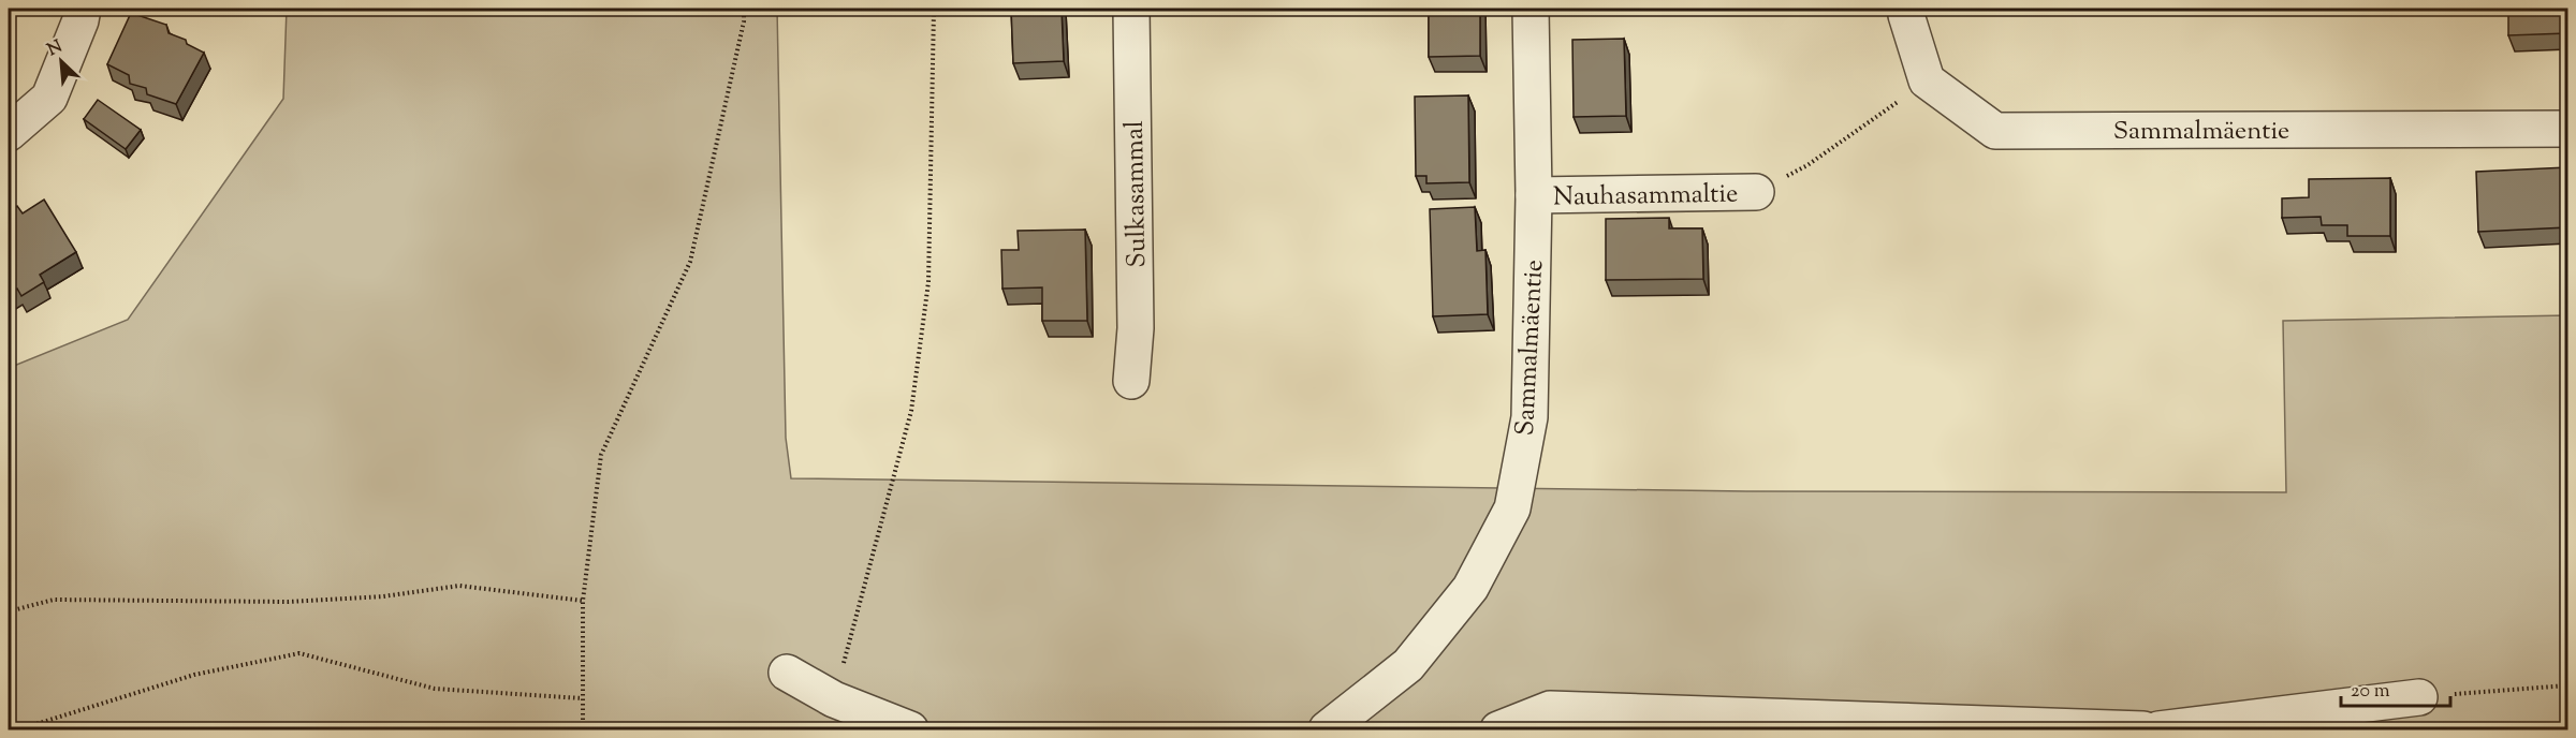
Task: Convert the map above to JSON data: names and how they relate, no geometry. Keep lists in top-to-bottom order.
{
  "streets": {
    "street": ["Sammalmäentie", "Sulkasammal", "Nauhasammaltie"]
  },
  "crossings": [
    ["Sammalmäentie", "Nauhasammaltie"]
  ],
  "scale_bar": "20 m",
  "north": "top left"
}
